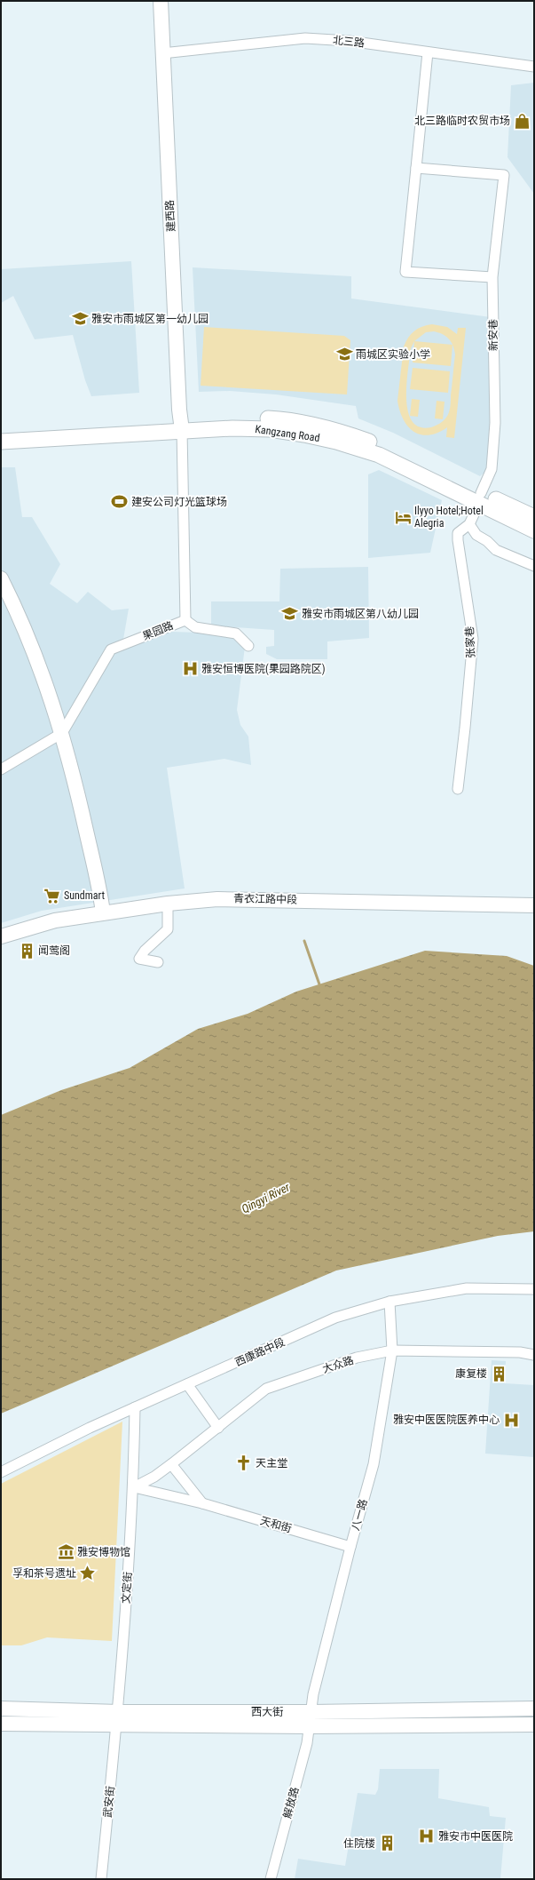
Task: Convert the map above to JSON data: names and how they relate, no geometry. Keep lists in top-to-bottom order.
{
  "streets": {
    "main road": [
      "建西路",
      "Kangzang Road",
      "青衣江路中段",
      "西大街"
    ],
    "street": [
      "北三路",
      "新安巷",
      "果园路",
      "张家巷",
      "西康路中段",
      "大众路",
      "八一路",
      "天和街",
      "文定街",
      "武安街",
      "解放路"
    ]
  },
  "crossings": [
    ["北三路", "建西路"],
    ["建西路", "Kangzang Road"],
    ["建西路", "果园路"],
    ["新安巷", "Kangzang Road"],
    ["新安巷", "张家巷"],
    ["Kangzang Road", "果园路"],
    ["Kangzang Road", "张家巷"],
    ["西康路中段", "八一路"],
    ["西康路中段", "文定街"],
    ["大众路", "八一路"],
    ["大众路", "天和街"],
    ["大众路", "文定街"],
    ["八一路", "天和街"],
    ["八一路", "西大街"],
    ["八一路", "解放路"],
    ["天和街", "文定街"],
    ["文定街", "西大街"],
    ["文定街", "武安街"],
    ["西大街", "武安街"],
    ["西大街", "解放路"]
  ],
  "water": ["Qingyi River"],
  "places": {
    "shop": ["北三路临时农贸市场"],
    "school or university": ["雅安市雨城区第一幼儿园", "雨城区实验小学", "雅安市雨城区第八幼儿园"],
    "sports": ["建安公司灯光篮球场"],
    "hotel": ["Ilyyo Hotel;Hotel Alegria"],
    "hospital": ["雅安恒博医院(果园路院区)", "雅安中医医院医养中心", "雅安市中医医院"],
    "supermarket": ["Sundmart"],
    "building": ["闻莺阁", "康复楼", "住院楼"],
    "church": ["天主堂"],
    "museum": ["雅安博物馆"],
    "place": ["孚和茶号遗址"]
  }
}
